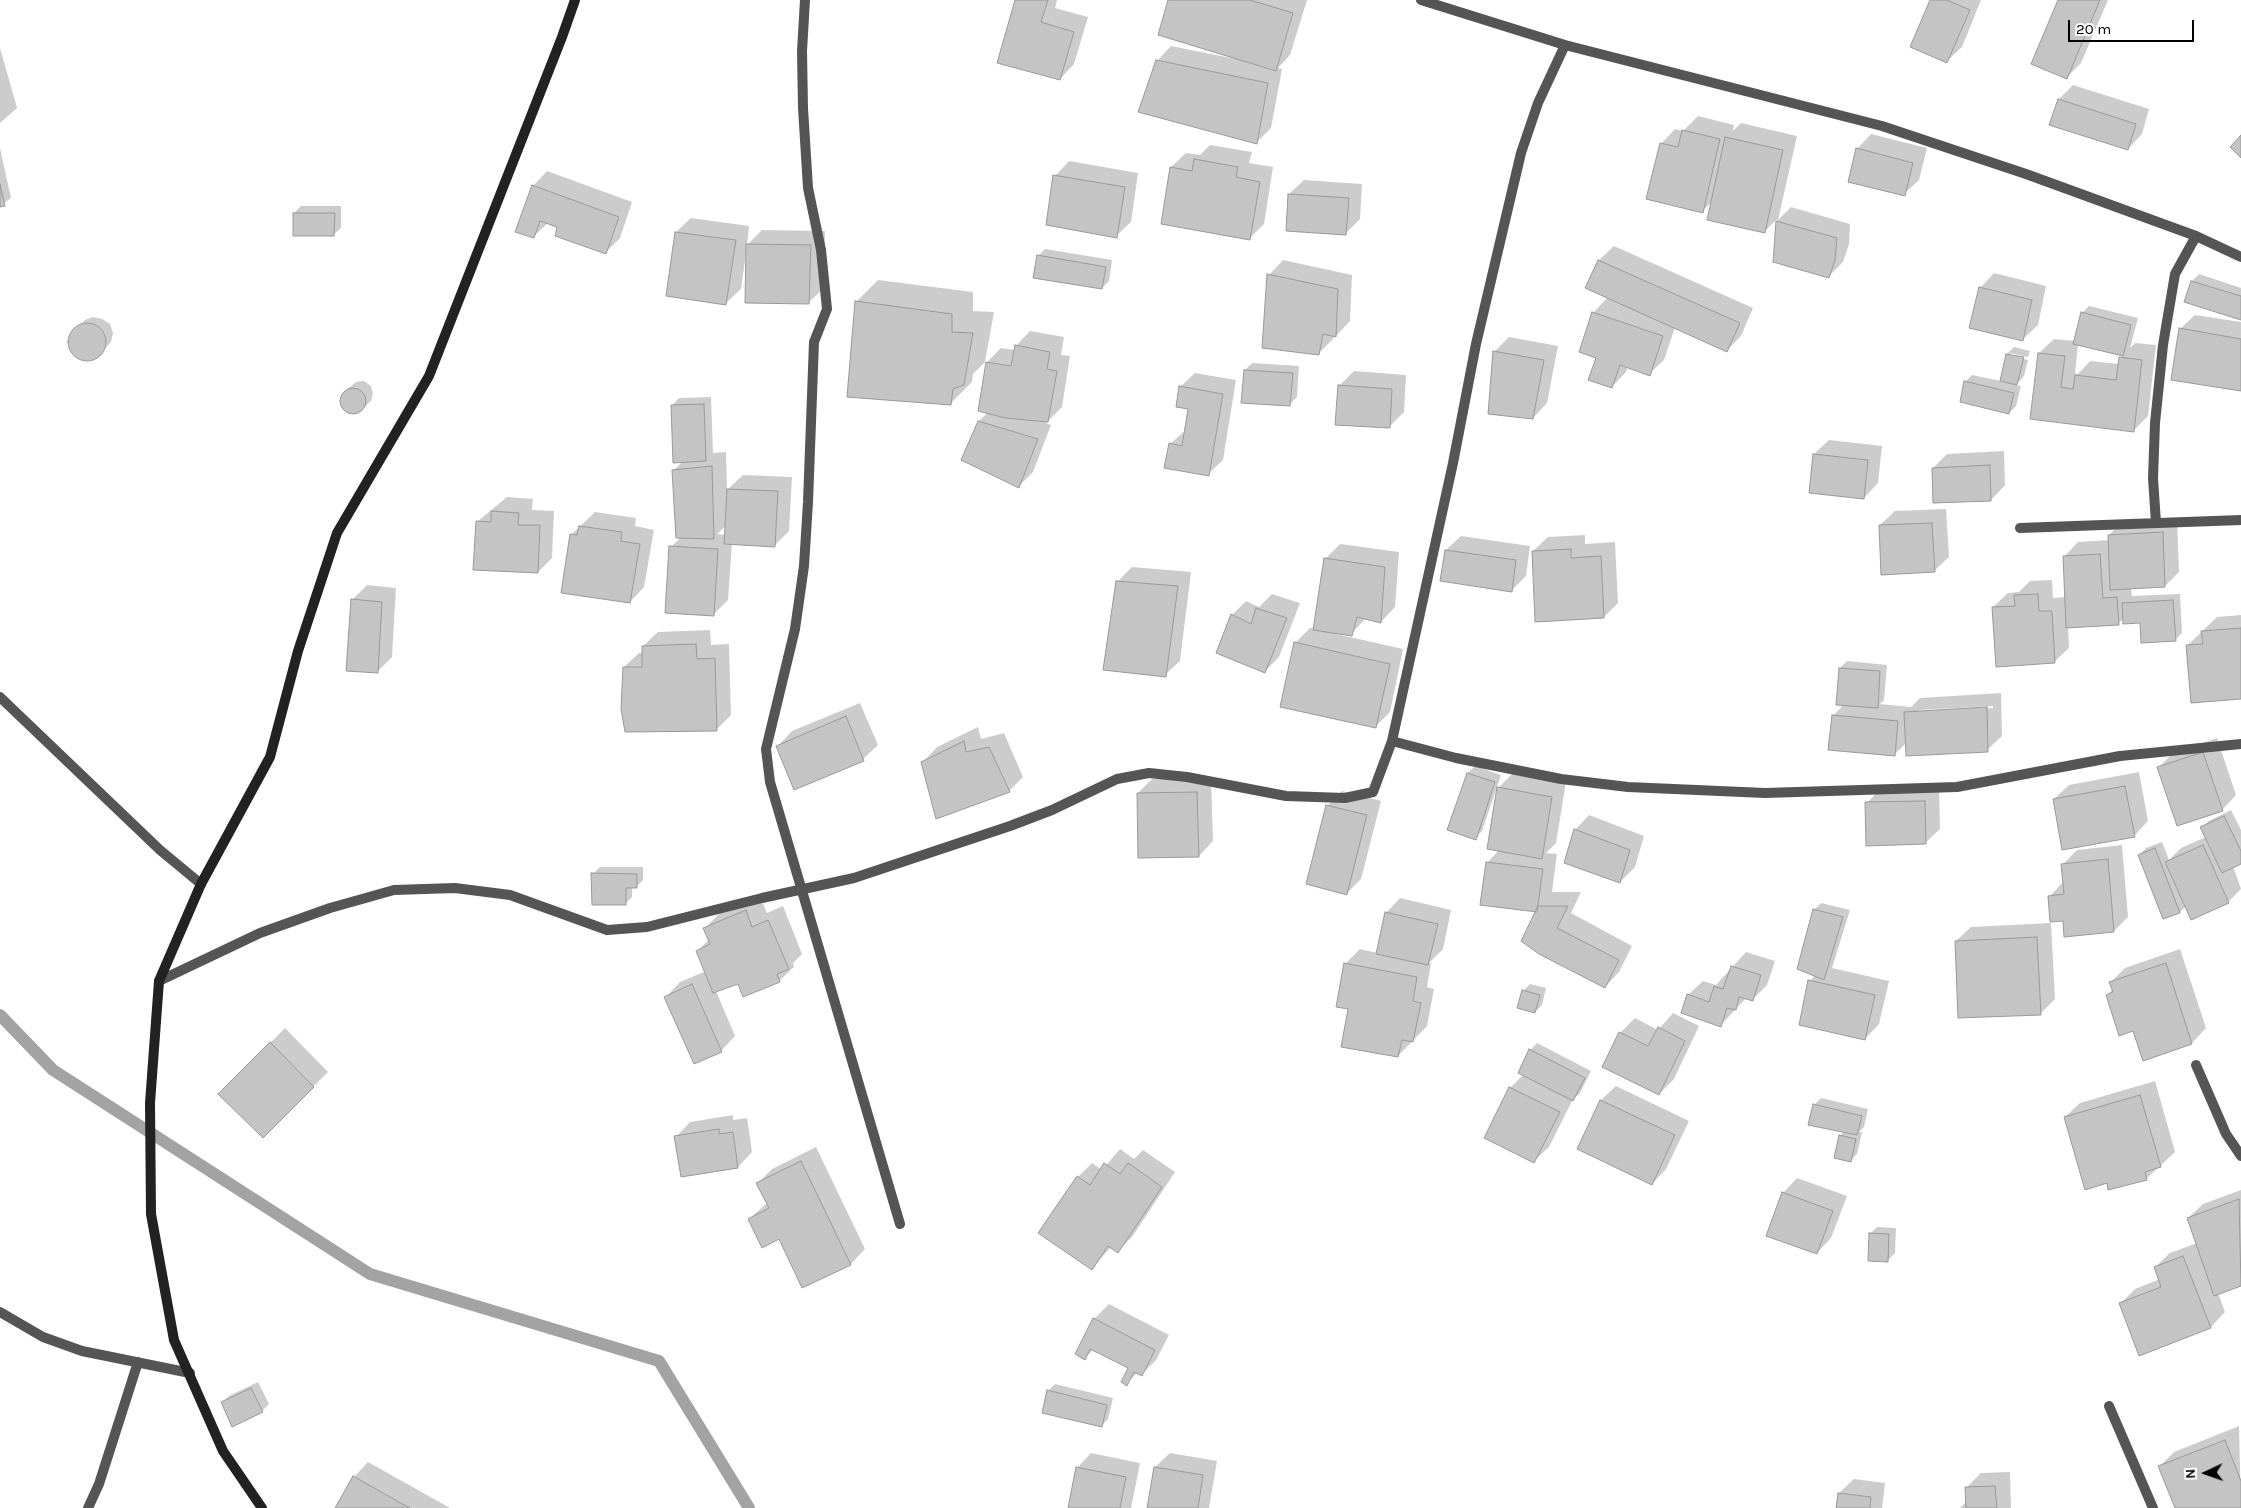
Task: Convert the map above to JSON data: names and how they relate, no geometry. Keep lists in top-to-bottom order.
{
  "scale_bar": "20 m",
  "north": "left"
}
